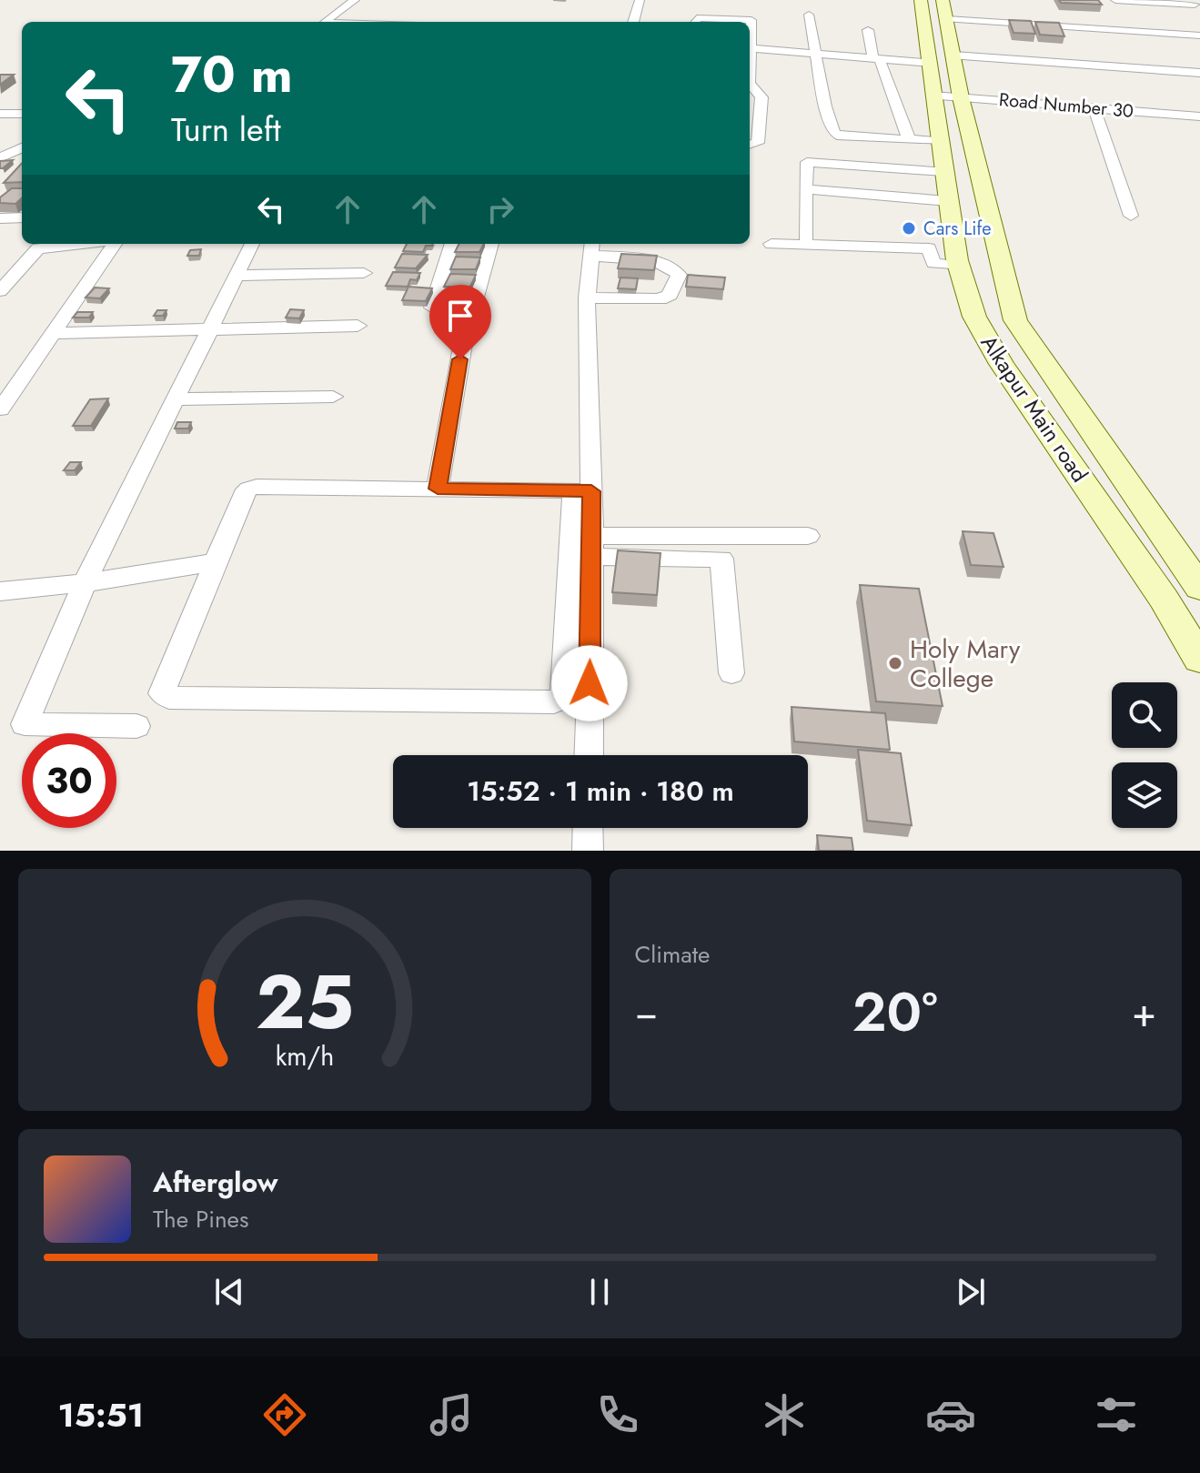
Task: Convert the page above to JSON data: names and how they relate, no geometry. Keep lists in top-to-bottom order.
{
  "streets": {
    "street": ["Road Number 30", "Alkapur Main road"]
  },
  "crossings": [
    ["Road Number 30", "Alkapur Main road"]
  ],
  "places": ["Cars Life", "Holy Mary College"],
  "page": {
    "turn": ["70 m", "Turn left"],
    "limit": "30",
    "trip": "15:52 · 1 min · 180 m",
    "tile": "Climate",
    "heat": ["−", "20°", "+"],
    "song": ["Afterglow", "The Pines"],
    "tabs": "15:51",
    "gauge": ["25", "km/h"]
  }
}
